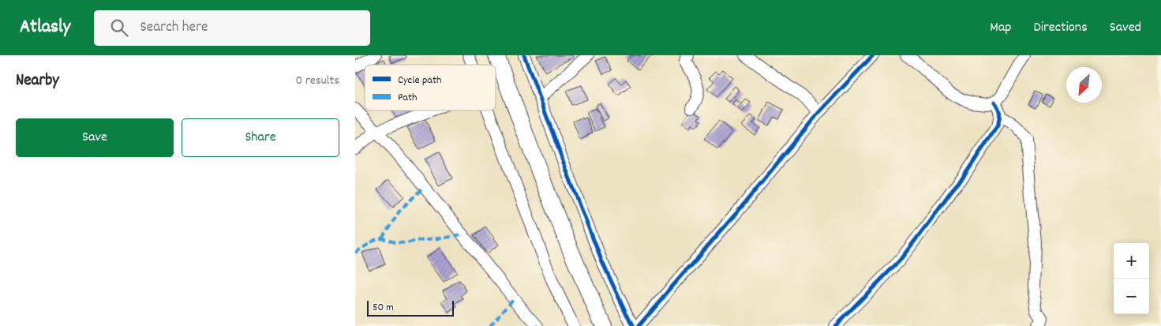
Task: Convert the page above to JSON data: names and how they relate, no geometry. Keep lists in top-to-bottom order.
{
  "legend": ["Cycle path", "Path"],
  "scale_bar": "50 m",
  "north": "bottom left",
  "page": {
    "header": "Atlasly",
    "search": "Search here",
    "nav": ["Map", "Directions", "Saved"],
    "heading": ["Nearby", "0 results"],
    "buttons": ["Save", "Share"],
    "map_buttons": ["+", "−"],
    "scale": "50 m"
  }
}
